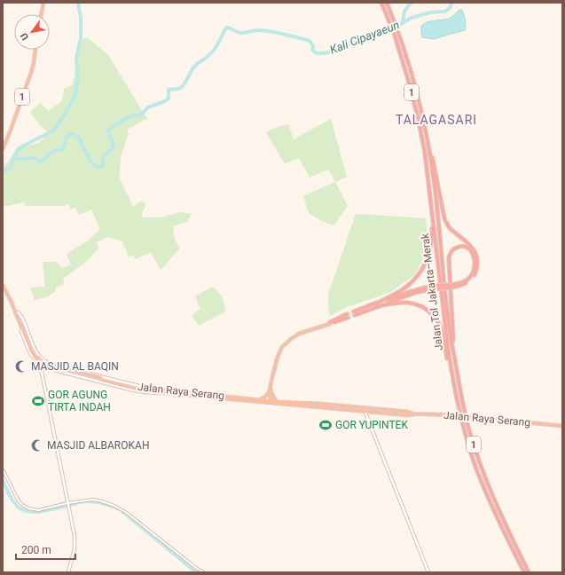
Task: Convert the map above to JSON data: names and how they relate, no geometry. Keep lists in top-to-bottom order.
{
  "streets": {
    "highway": ["1", "Jalan Tol Jakarta–Merak", "Jalan Raya Serang"]
  },
  "districts": ["TALAGASARI"],
  "water": ["Kali Cipayaeun"],
  "places": {
    "mosque": ["MASJID AL BAQIN", "MASJID ALBAROKAH"],
    "sports": ["GOR AGUNG TIRTA INDAH", "GOR YUPINTEK"]
  },
  "scale_bar": "200 m",
  "north": "bottom left"
}
